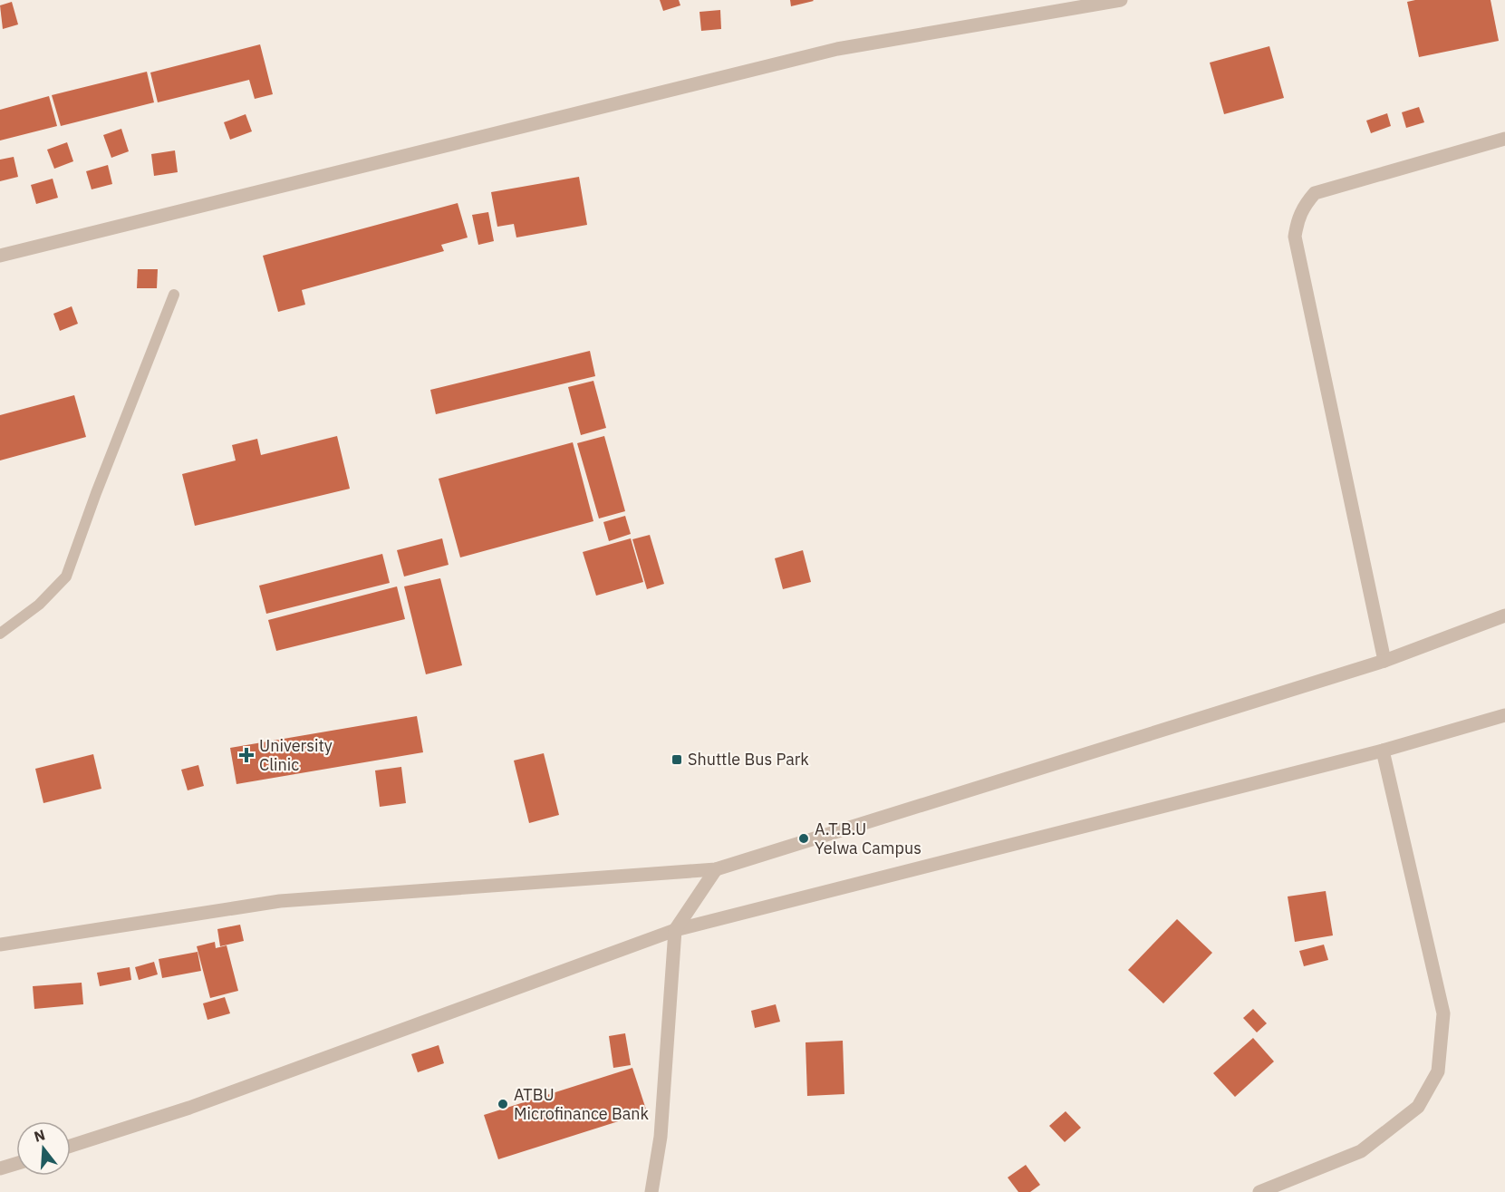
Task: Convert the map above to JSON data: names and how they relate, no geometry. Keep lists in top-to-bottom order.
{
  "places": {
    "health": ["University Clinic"],
    "transit": ["Shuttle Bus Park"],
    "other": ["A.T.B.U Yelwa Campus", "ATBU Microfinance Bank"]
  },
  "north": "top"
}
